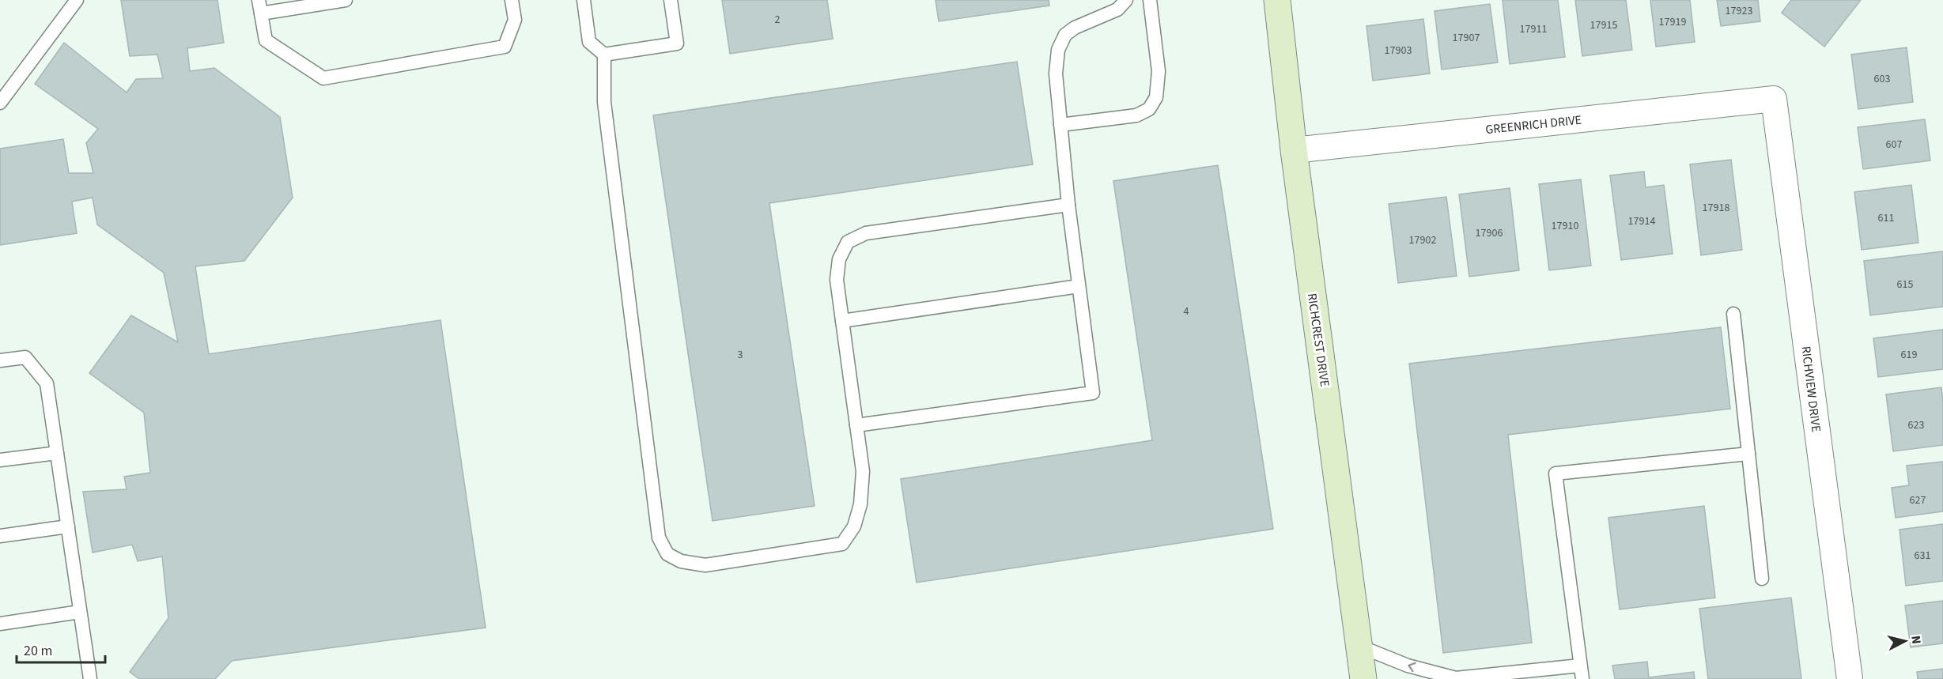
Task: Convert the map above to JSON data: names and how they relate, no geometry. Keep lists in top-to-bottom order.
{
  "streets": {
    "street": ["GREENRICH DRIVE", "RICHCREST DRIVE", "RICHVIEW DRIVE"]
  },
  "crossings": [
    ["GREENRICH DRIVE", "RICHCREST DRIVE"],
    ["GREENRICH DRIVE", "RICHVIEW DRIVE"]
  ],
  "house_numbers": [
    "17923",
    "2",
    "17919",
    "17915",
    "17911",
    "17907",
    "17903",
    "603",
    "607",
    "17918",
    "611",
    "17914",
    "17910",
    "17906",
    "17902",
    "615",
    "4",
    "3",
    "619",
    "623",
    "627",
    "631"
  ],
  "scale_bar": "20 m",
  "north": "right"
}
